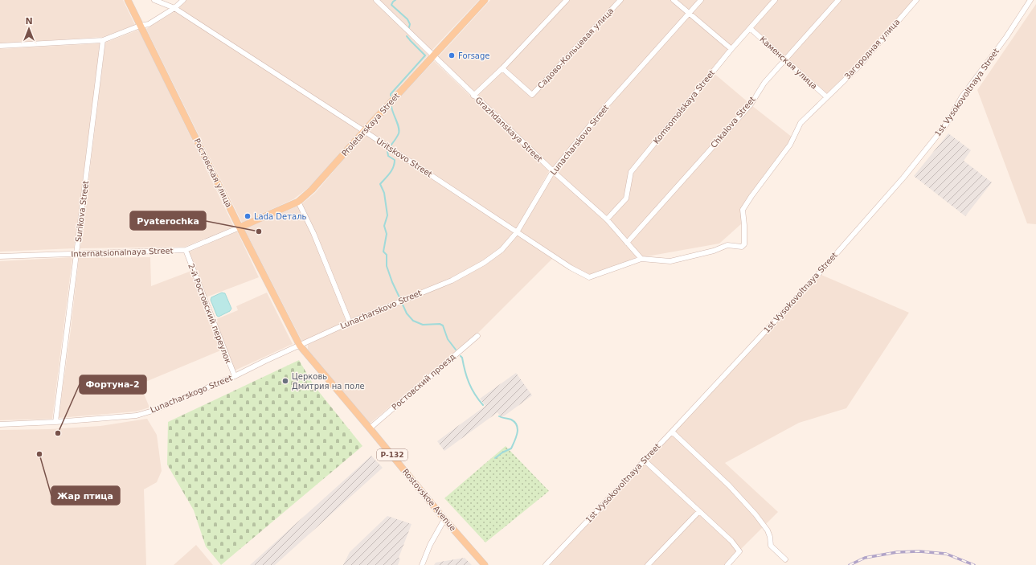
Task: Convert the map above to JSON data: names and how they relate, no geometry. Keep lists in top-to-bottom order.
{
  "streets": {
    "main road": [
      "Proletarskaya Street",
      "Ростовская улица",
      "Р-132",
      "Rostovskoe Avenue"
    ],
    "street": [
      "Садово-Кольцевая улица",
      "Загородная улица",
      "Каменская улица",
      "1st Vysokovoltnaya Street",
      "Komsomolskaya Street",
      "Chkalova Street",
      "Grazhdanskaya Street",
      "Lunacharskovo Street",
      "Uritskovo Street",
      "Surikova Street",
      "Internatsionalnaya Street",
      "2-й Ростовский переулок",
      "Ростовский проезд",
      "Lunacharskogo Street"
    ]
  },
  "crossings": [
    ["Загородная улица", "Каменская улица"],
    ["Загородная улица", "Grazhdanskaya Street"],
    ["Загородная улица", "Uritskovo Street"],
    ["Каменская улица", "Komsomolskaya Street"],
    ["Каменская улица", "Chkalova Street"],
    ["Komsomolskaya Street", "Grazhdanskaya Street"],
    ["Chkalova Street", "Grazhdanskaya Street"],
    ["Proletarskaya Street", "Grazhdanskaya Street"],
    ["Proletarskaya Street", "Uritskovo Street"],
    ["Proletarskaya Street", "Ростовская улица"],
    ["Proletarskaya Street", "Internatsionalnaya Street"],
    ["Grazhdanskaya Street", "Lunacharskovo Street"],
    ["Grazhdanskaya Street", "Uritskovo Street"],
    ["Lunacharskovo Street", "Uritskovo Street"],
    ["Lunacharskovo Street", "Ростовская улица"],
    ["Lunacharskovo Street", "Lunacharskogo Street"],
    ["Lunacharskovo Street", "Rostovskoe Avenue"],
    ["Ростовская улица", "Internatsionalnaya Street"],
    ["Ростовская улица", "Lunacharskogo Street"],
    ["Ростовская улица", "Rostovskoe Avenue"],
    ["Surikova Street", "Internatsionalnaya Street"],
    ["Surikova Street", "Lunacharskogo Street"],
    ["Internatsionalnaya Street", "2-й Ростовский переулок"],
    ["2-й Ростовский переулок", "Lunacharskogo Street"],
    ["Ростовский проезд", "Rostovskoe Avenue"],
    ["Lunacharskogo Street", "Rostovskoe Avenue"]
  ],
  "places": [
    "Forsage",
    "Lada Dеталь",
    "Pyaterochka",
    "Церковь Дмитрия на поле",
    "Фортуна-2",
    "Жар птица"
  ],
  "north": "top"
}
